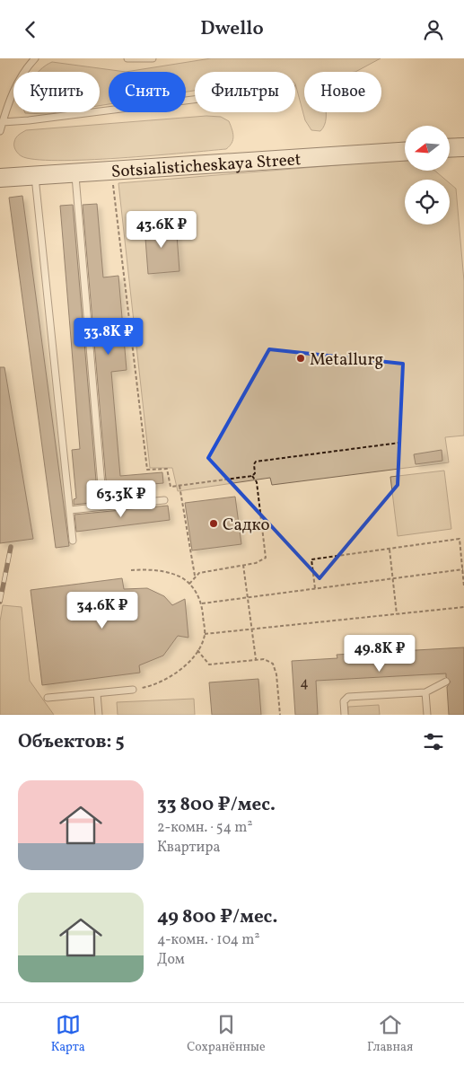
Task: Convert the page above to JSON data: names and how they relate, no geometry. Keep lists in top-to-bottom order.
{
  "streets": {
    "street": ["Sotsialisticheskaya Street"]
  },
  "places": ["Metallurg", "Садко"],
  "house_numbers": ["4"],
  "north": "left",
  "page": {
    "header": "Dwello",
    "chip": [
      "Купить",
      "Снять",
      "Фильтры",
      "Новое"
    ],
    "price": [
      "43.6K ₽",
      "33.8K ₽",
      "63.3K ₽",
      "34.6K ₽",
      "49.8K ₽"
    ],
    "heading": "Объектов: 5",
    "list": [
      {
        "name": "33 800 ₽/мес.",
        "note": "2-комн. · 54 m² · Квартира"
      },
      {
        "name": "49 800 ₽/мес.",
        "note": "4-комн. · 104 m² · Дом"
      }
    ],
    "tabs": ["Карта", "Сохранённые", "Главная"]
  }
}
